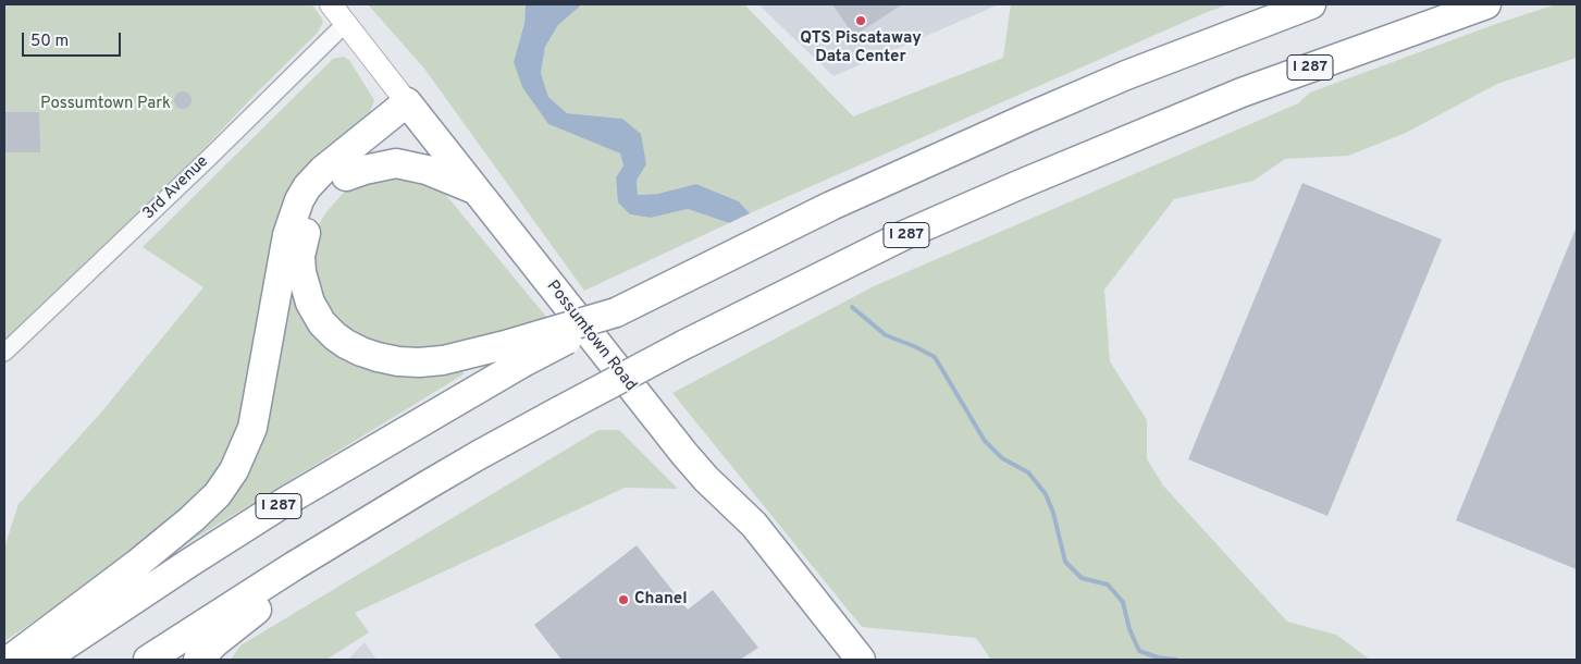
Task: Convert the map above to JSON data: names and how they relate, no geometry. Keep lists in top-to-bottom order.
{
  "streets": {
    "highway": ["I 287", "Possumtown Road"],
    "street": ["3rd Avenue"]
  },
  "crossings": [
    ["3rd Avenue", "Possumtown Road"]
  ],
  "parks": ["Possumtown Park"],
  "places": ["QTS Piscataway Data Center", "Chanel"],
  "scale_bar": "50 m"
}
